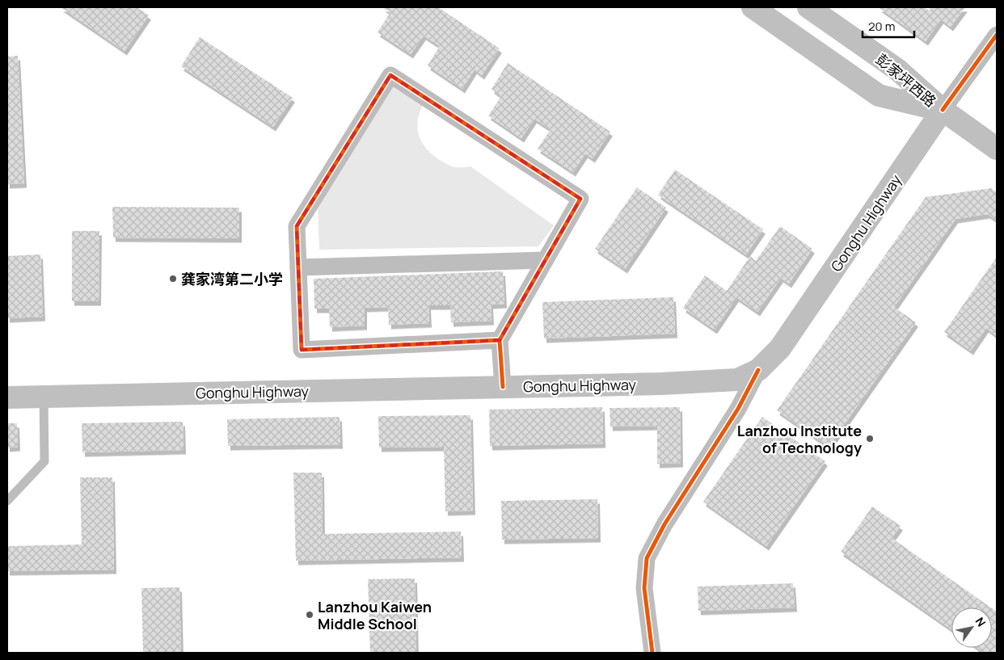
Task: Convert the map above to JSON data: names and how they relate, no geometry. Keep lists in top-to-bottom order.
{
  "streets": {
    "main road": ["彭家坪西路", "Gonghu Highway"]
  },
  "crossings": [
    ["彭家坪西路", "Gonghu Highway"]
  ],
  "places": ["龚家湾第二小学", "Lanzhou Institute of Technology", "Lanzhou Kaiwen Middle School"],
  "scale_bar": "20 m",
  "north": "top right"
}
